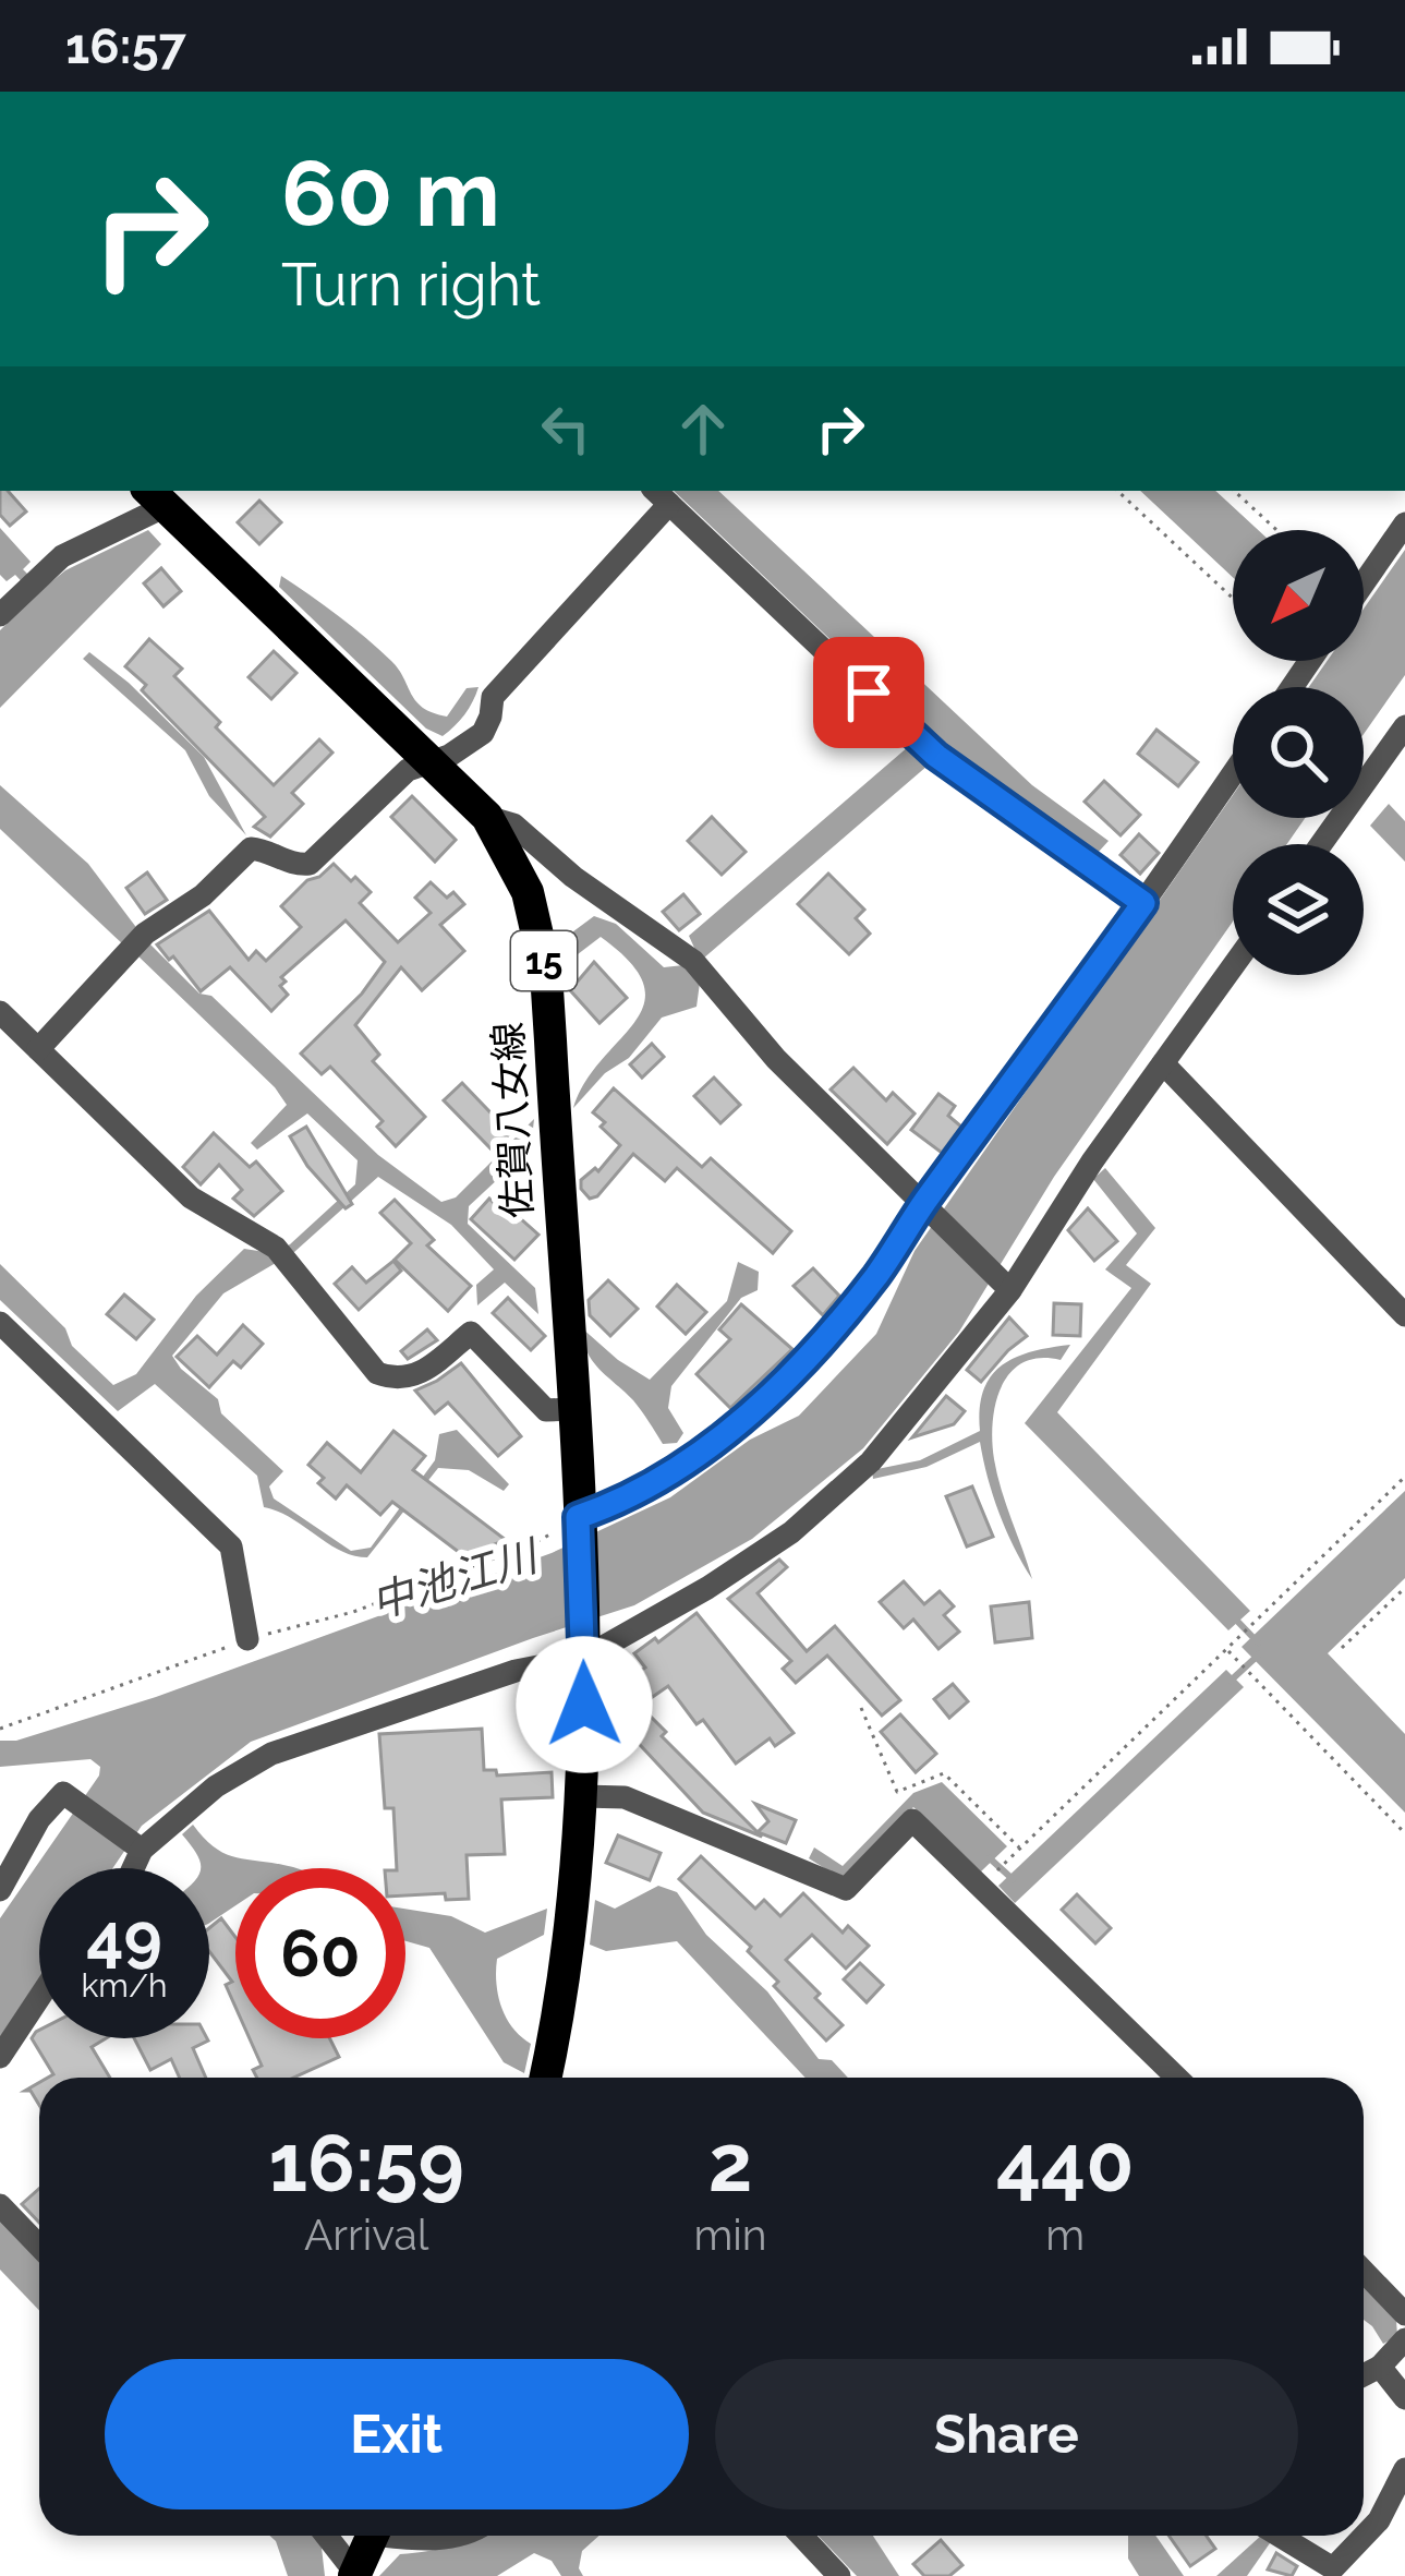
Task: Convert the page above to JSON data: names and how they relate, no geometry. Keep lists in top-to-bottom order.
{
  "streets": {
    "main road": ["15", "佐賀八女線"]
  },
  "crossings": [
    ["15", "佐賀八女線"]
  ],
  "water": ["中池江川"],
  "north": "bottom left",
  "page": {
    "status": "16:57",
    "turn": ["60 m", "Turn right"],
    "speed": "49 km/h",
    "limit": "60",
    "eta": [
      "16:59",
      "Arrival",
      "2",
      "min",
      "440",
      "m"
    ],
    "buttons": ["Exit", "Share"]
  }
}
